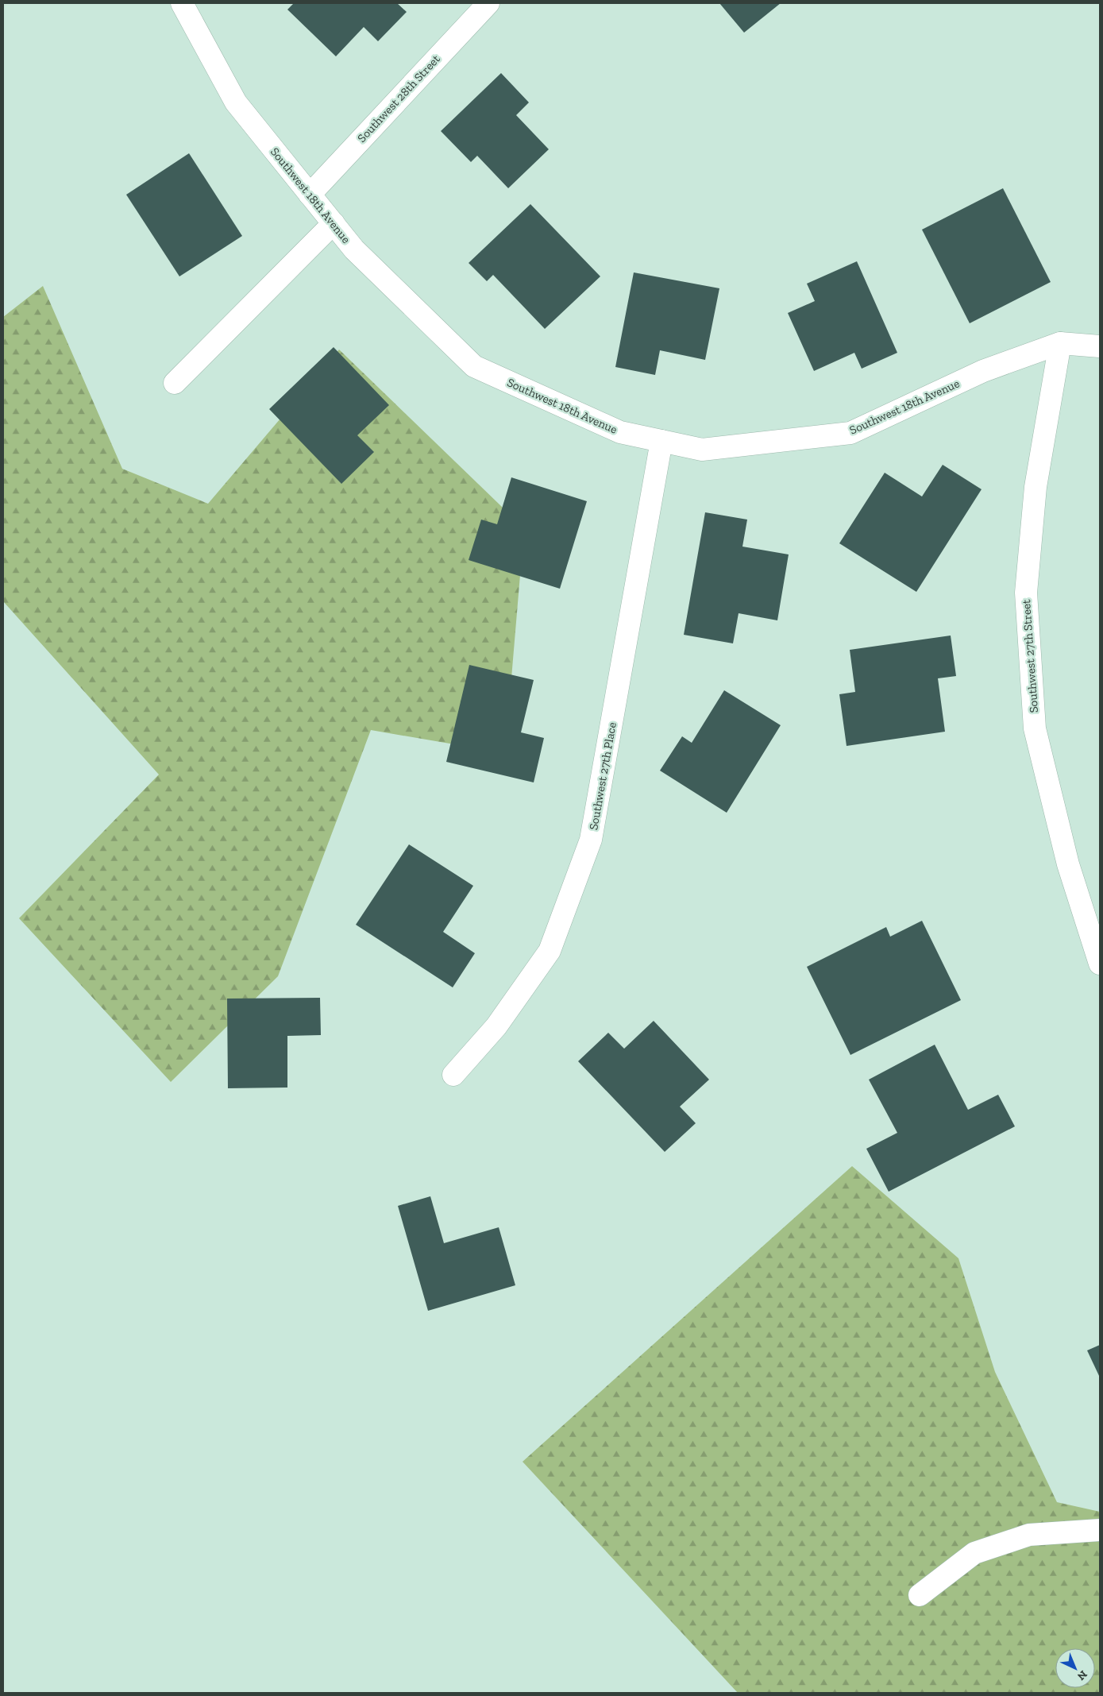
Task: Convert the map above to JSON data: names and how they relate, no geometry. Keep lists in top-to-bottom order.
{
  "streets": {
    "street": [
      "Southwest 28th Street",
      "Southwest 18th Avenue",
      "Southwest 27th Street",
      "Southwest 27th Place"
    ]
  },
  "crossings": [
    ["Southwest 28th Street", "Southwest 18th Avenue"],
    ["Southwest 18th Avenue", "Southwest 27th Street"],
    ["Southwest 18th Avenue", "Southwest 27th Place"]
  ],
  "north": "bottom right"
}
